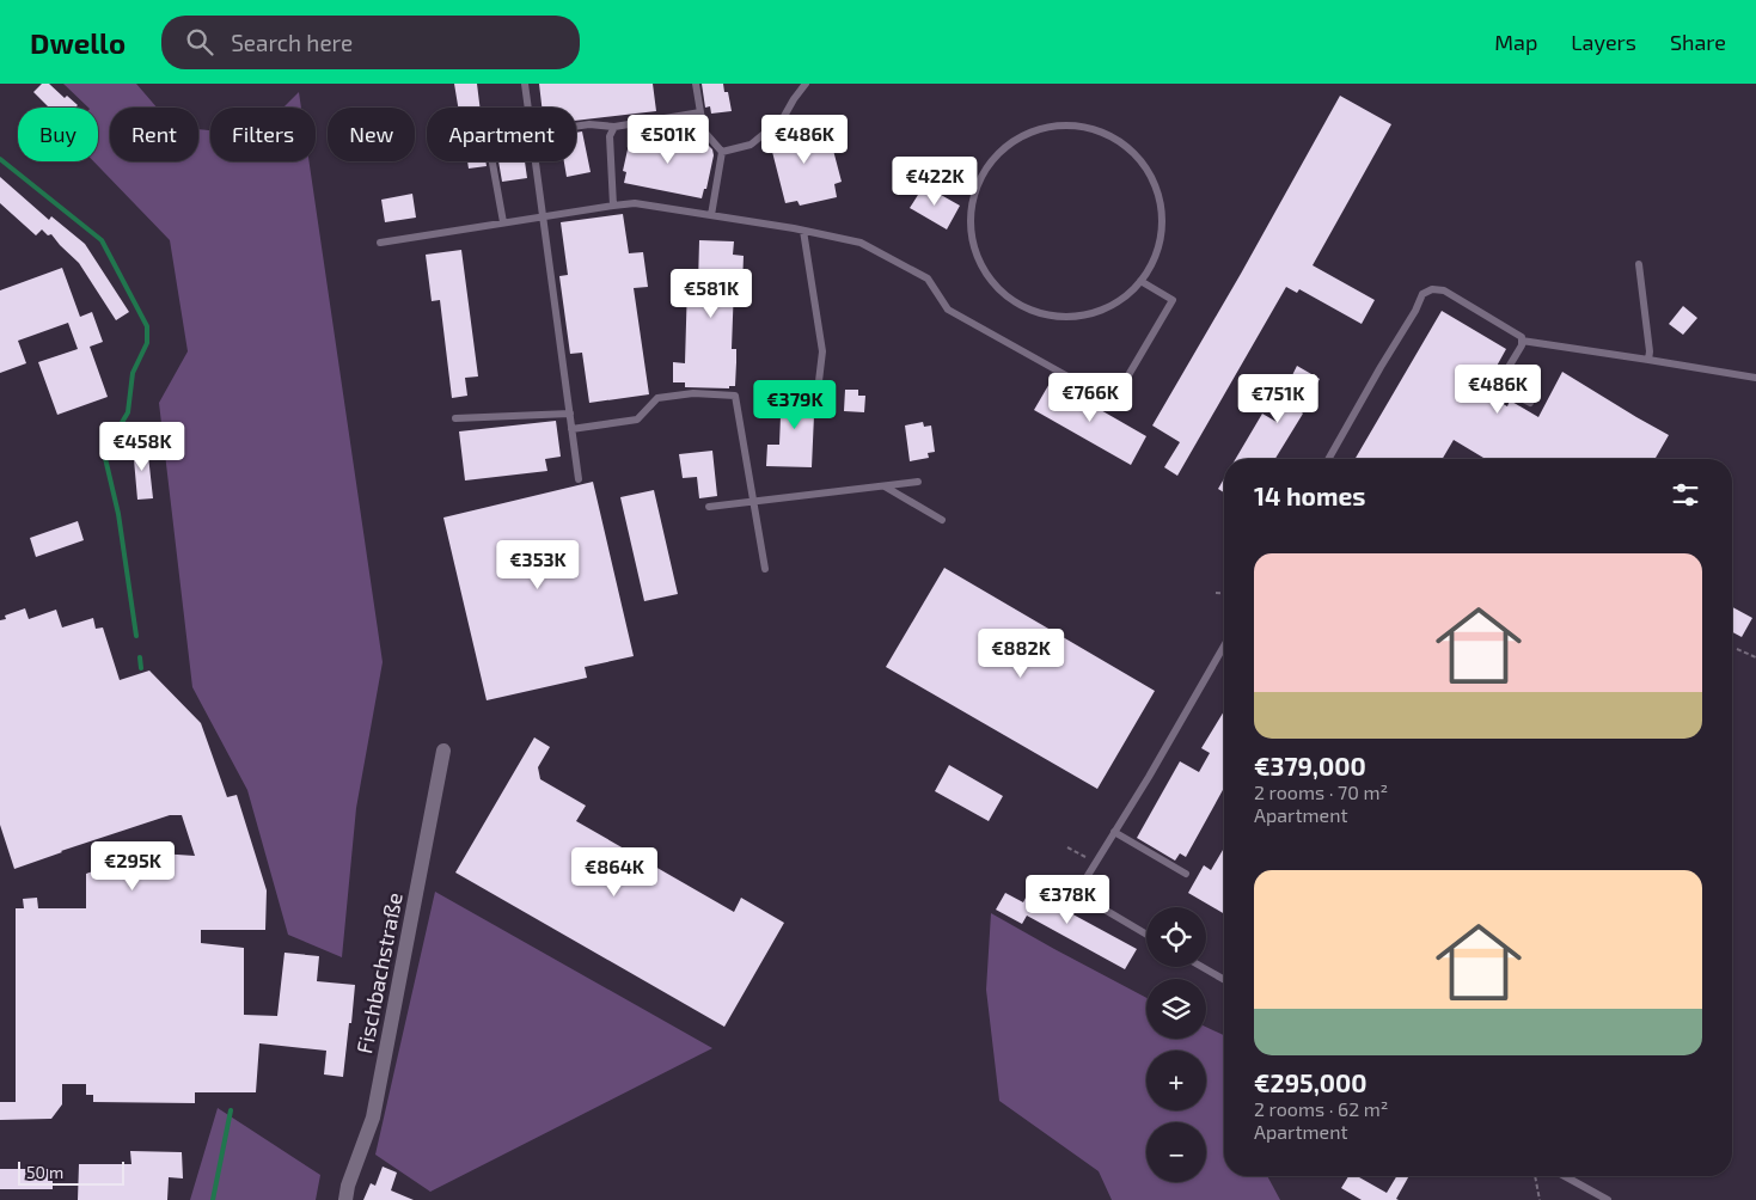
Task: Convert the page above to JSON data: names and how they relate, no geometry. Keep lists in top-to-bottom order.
{
  "streets": {
    "street": ["Fischbachstraße"]
  },
  "scale_bar": "50 m",
  "page": {
    "header": "Dwello",
    "search": "Search here",
    "nav": ["Map", "Layers", "Share"],
    "chip": [
      "Buy",
      "Rent",
      "Filters",
      "New",
      "Apartment"
    ],
    "price": [
      "€501K",
      "€486K",
      "€422K",
      "€581K",
      "€486K",
      "€766K",
      "€751K",
      "€379K",
      "€458K",
      "€353K",
      "€882K",
      "€295K",
      "€864K",
      "€378K"
    ],
    "heading": "14 homes",
    "list": [
      {
        "name": "€379,000",
        "note": "2 rooms · 70 m² · Apartment"
      },
      {
        "name": "€295,000",
        "note": "2 rooms · 62 m² · Apartment"
      }
    ],
    "map_buttons": ["+", "−"],
    "scale": "50 m"
  }
}
